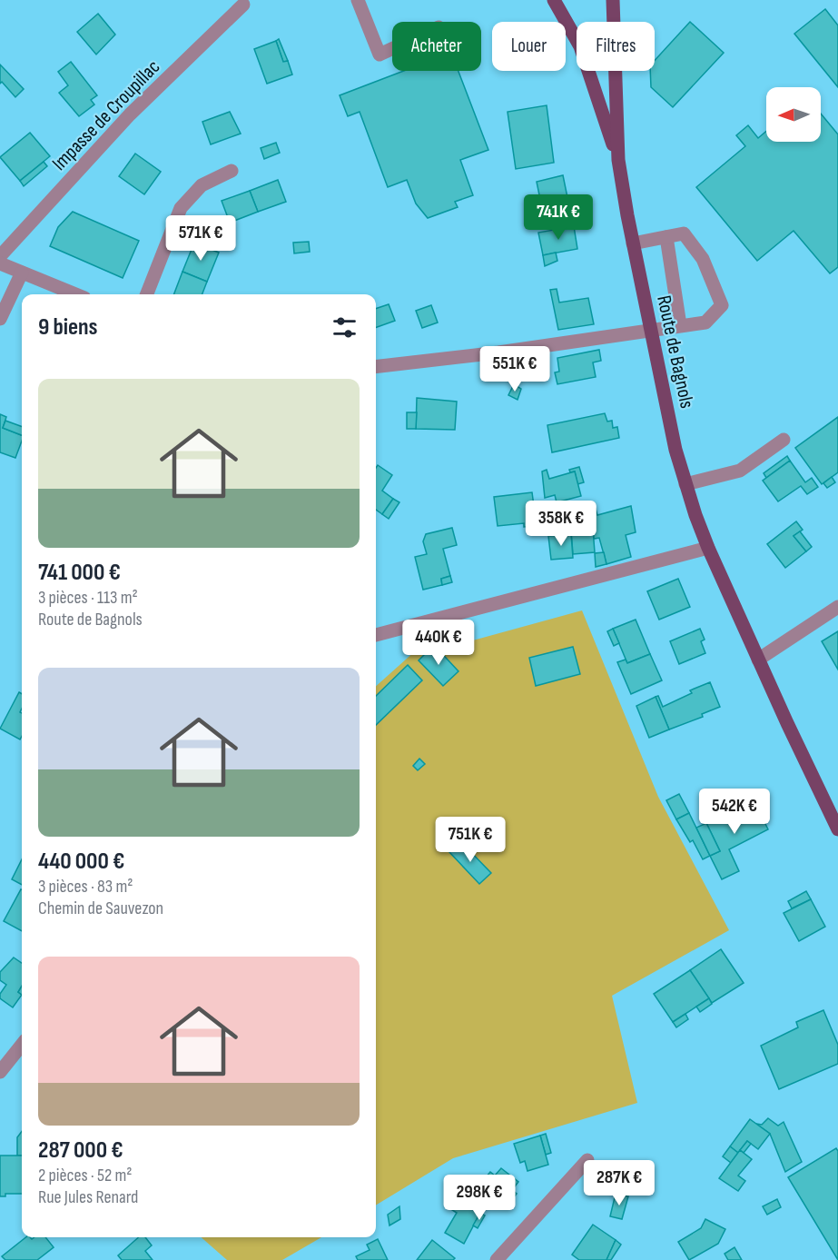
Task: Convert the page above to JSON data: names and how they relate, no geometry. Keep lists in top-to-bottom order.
{
  "streets": {
    "main road": ["Route de Bagnols"],
    "street": ["Impasse de Croupillac"]
  },
  "north": "left",
  "page": {
    "chip": ["Acheter", "Louer", "Filtres"],
    "price": [
      "741K €",
      "571K €",
      "551K €",
      "358K €",
      "440K €",
      "542K €",
      "751K €",
      "287K €",
      "298K €"
    ],
    "heading": "9 biens",
    "list": [
      {
        "name": "741 000 €",
        "note": "3 pièces · 113 m² · Route de Bagnols"
      },
      {
        "name": "440 000 €",
        "note": "3 pièces · 83 m² · Chemin de Sauvezon"
      },
      {
        "name": "287 000 €",
        "note": "2 pièces · 52 m² · Rue Jules Renard"
      }
    ]
  }
}
